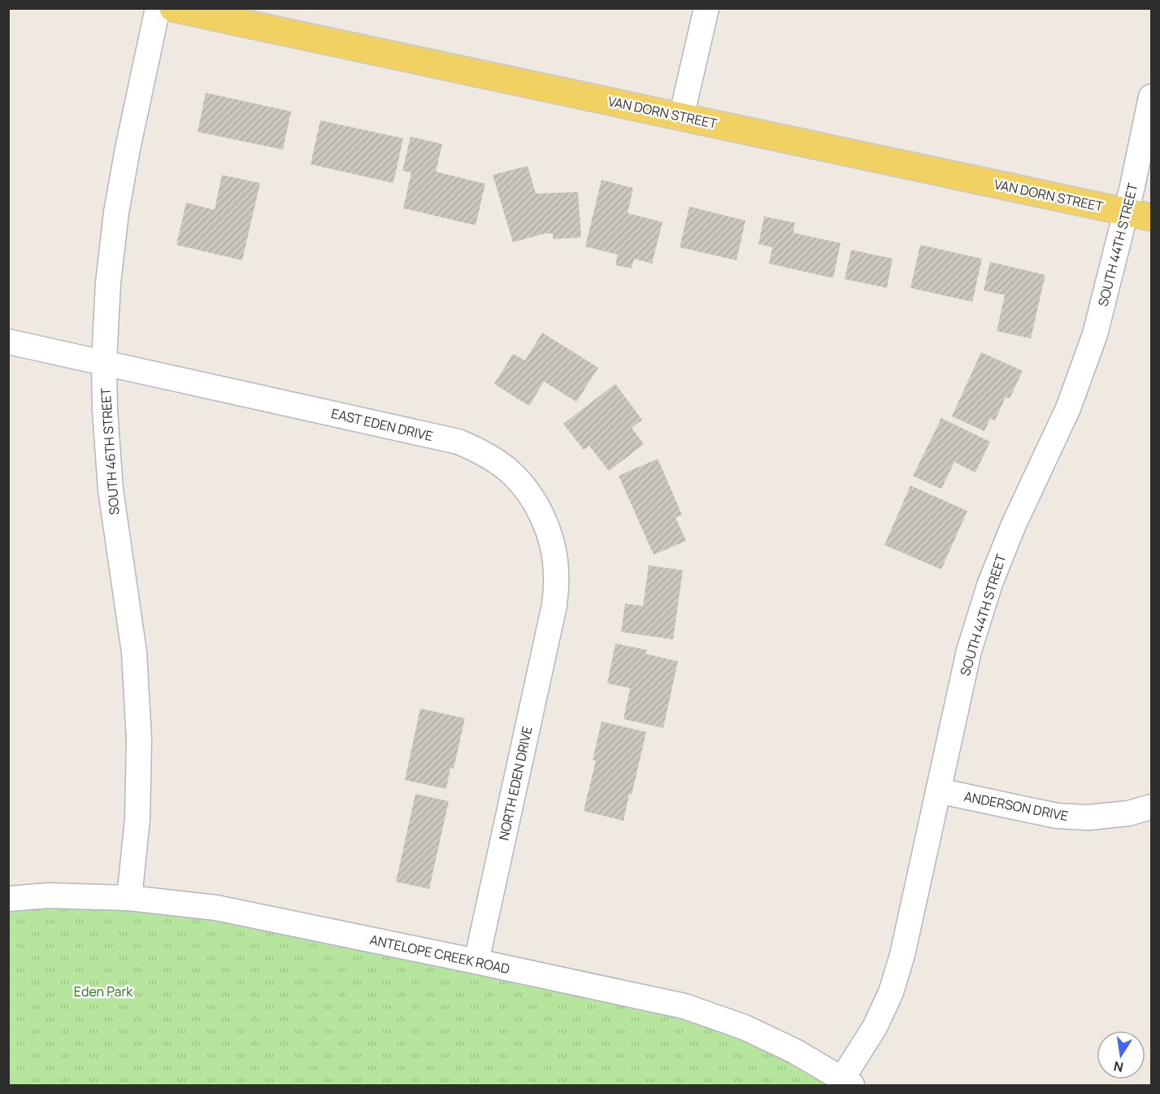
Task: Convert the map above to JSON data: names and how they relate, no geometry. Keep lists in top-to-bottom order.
{
  "streets": {
    "main road": ["VAN DORN STREET"],
    "street": [
      "SOUTH 44TH STREET",
      "EAST EDEN DRIVE",
      "SOUTH 46TH STREET",
      "NORTH EDEN DRIVE",
      "ANDERSON DRIVE",
      "ANTELOPE CREEK ROAD"
    ]
  },
  "crossings": [
    ["VAN DORN STREET", "SOUTH 44TH STREET"],
    ["SOUTH 44TH STREET", "ANDERSON DRIVE"],
    ["SOUTH 44TH STREET", "ANTELOPE CREEK ROAD"],
    ["EAST EDEN DRIVE", "SOUTH 46TH STREET"],
    ["EAST EDEN DRIVE", "NORTH EDEN DRIVE"],
    ["SOUTH 46TH STREET", "ANTELOPE CREEK ROAD"],
    ["NORTH EDEN DRIVE", "ANTELOPE CREEK ROAD"]
  ],
  "parks": ["Eden Park"],
  "north": "bottom"
}
